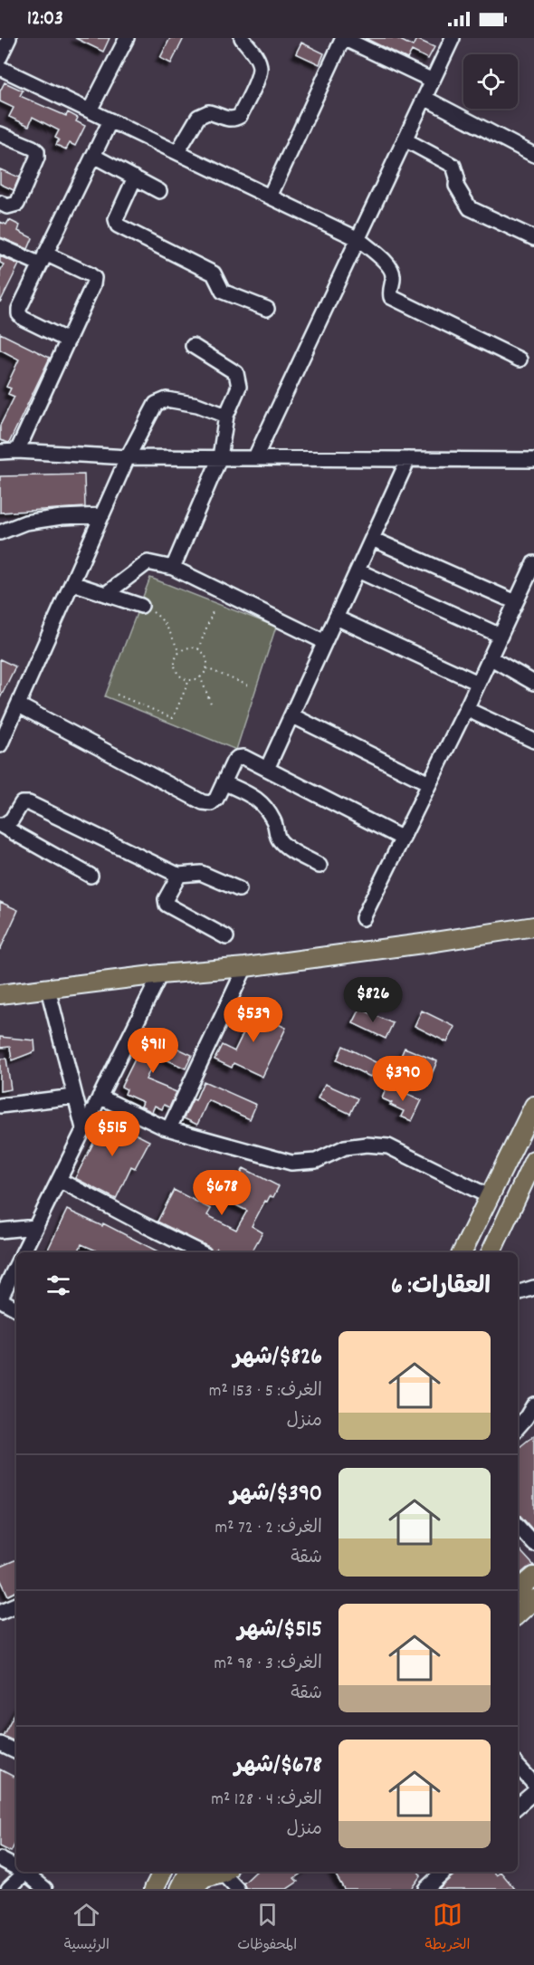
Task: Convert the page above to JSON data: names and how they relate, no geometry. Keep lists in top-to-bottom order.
{
  "page": {
    "status": "12:03",
    "price": [
      "$826",
      "$539",
      "$911",
      "$390",
      "$515",
      "$678"
    ],
    "heading": "العقارات: 6",
    "list": [
      {
        "name": "$826/شهر",
        "note": "الغرف: 5 · 153 m² · منزل"
      },
      {
        "name": "$390/شهر",
        "note": "الغرف: 2 · 72 m² · شقة"
      },
      {
        "name": "$515/شهر",
        "note": "الغرف: 3 · 98 m² · شقة"
      },
      {
        "name": "$678/شهر",
        "note": "الغرف: 4 · 128 m² · منزل"
      }
    ],
    "tabs": ["الخريطة", "المحفوظات", "الرئيسية"]
  }
}
